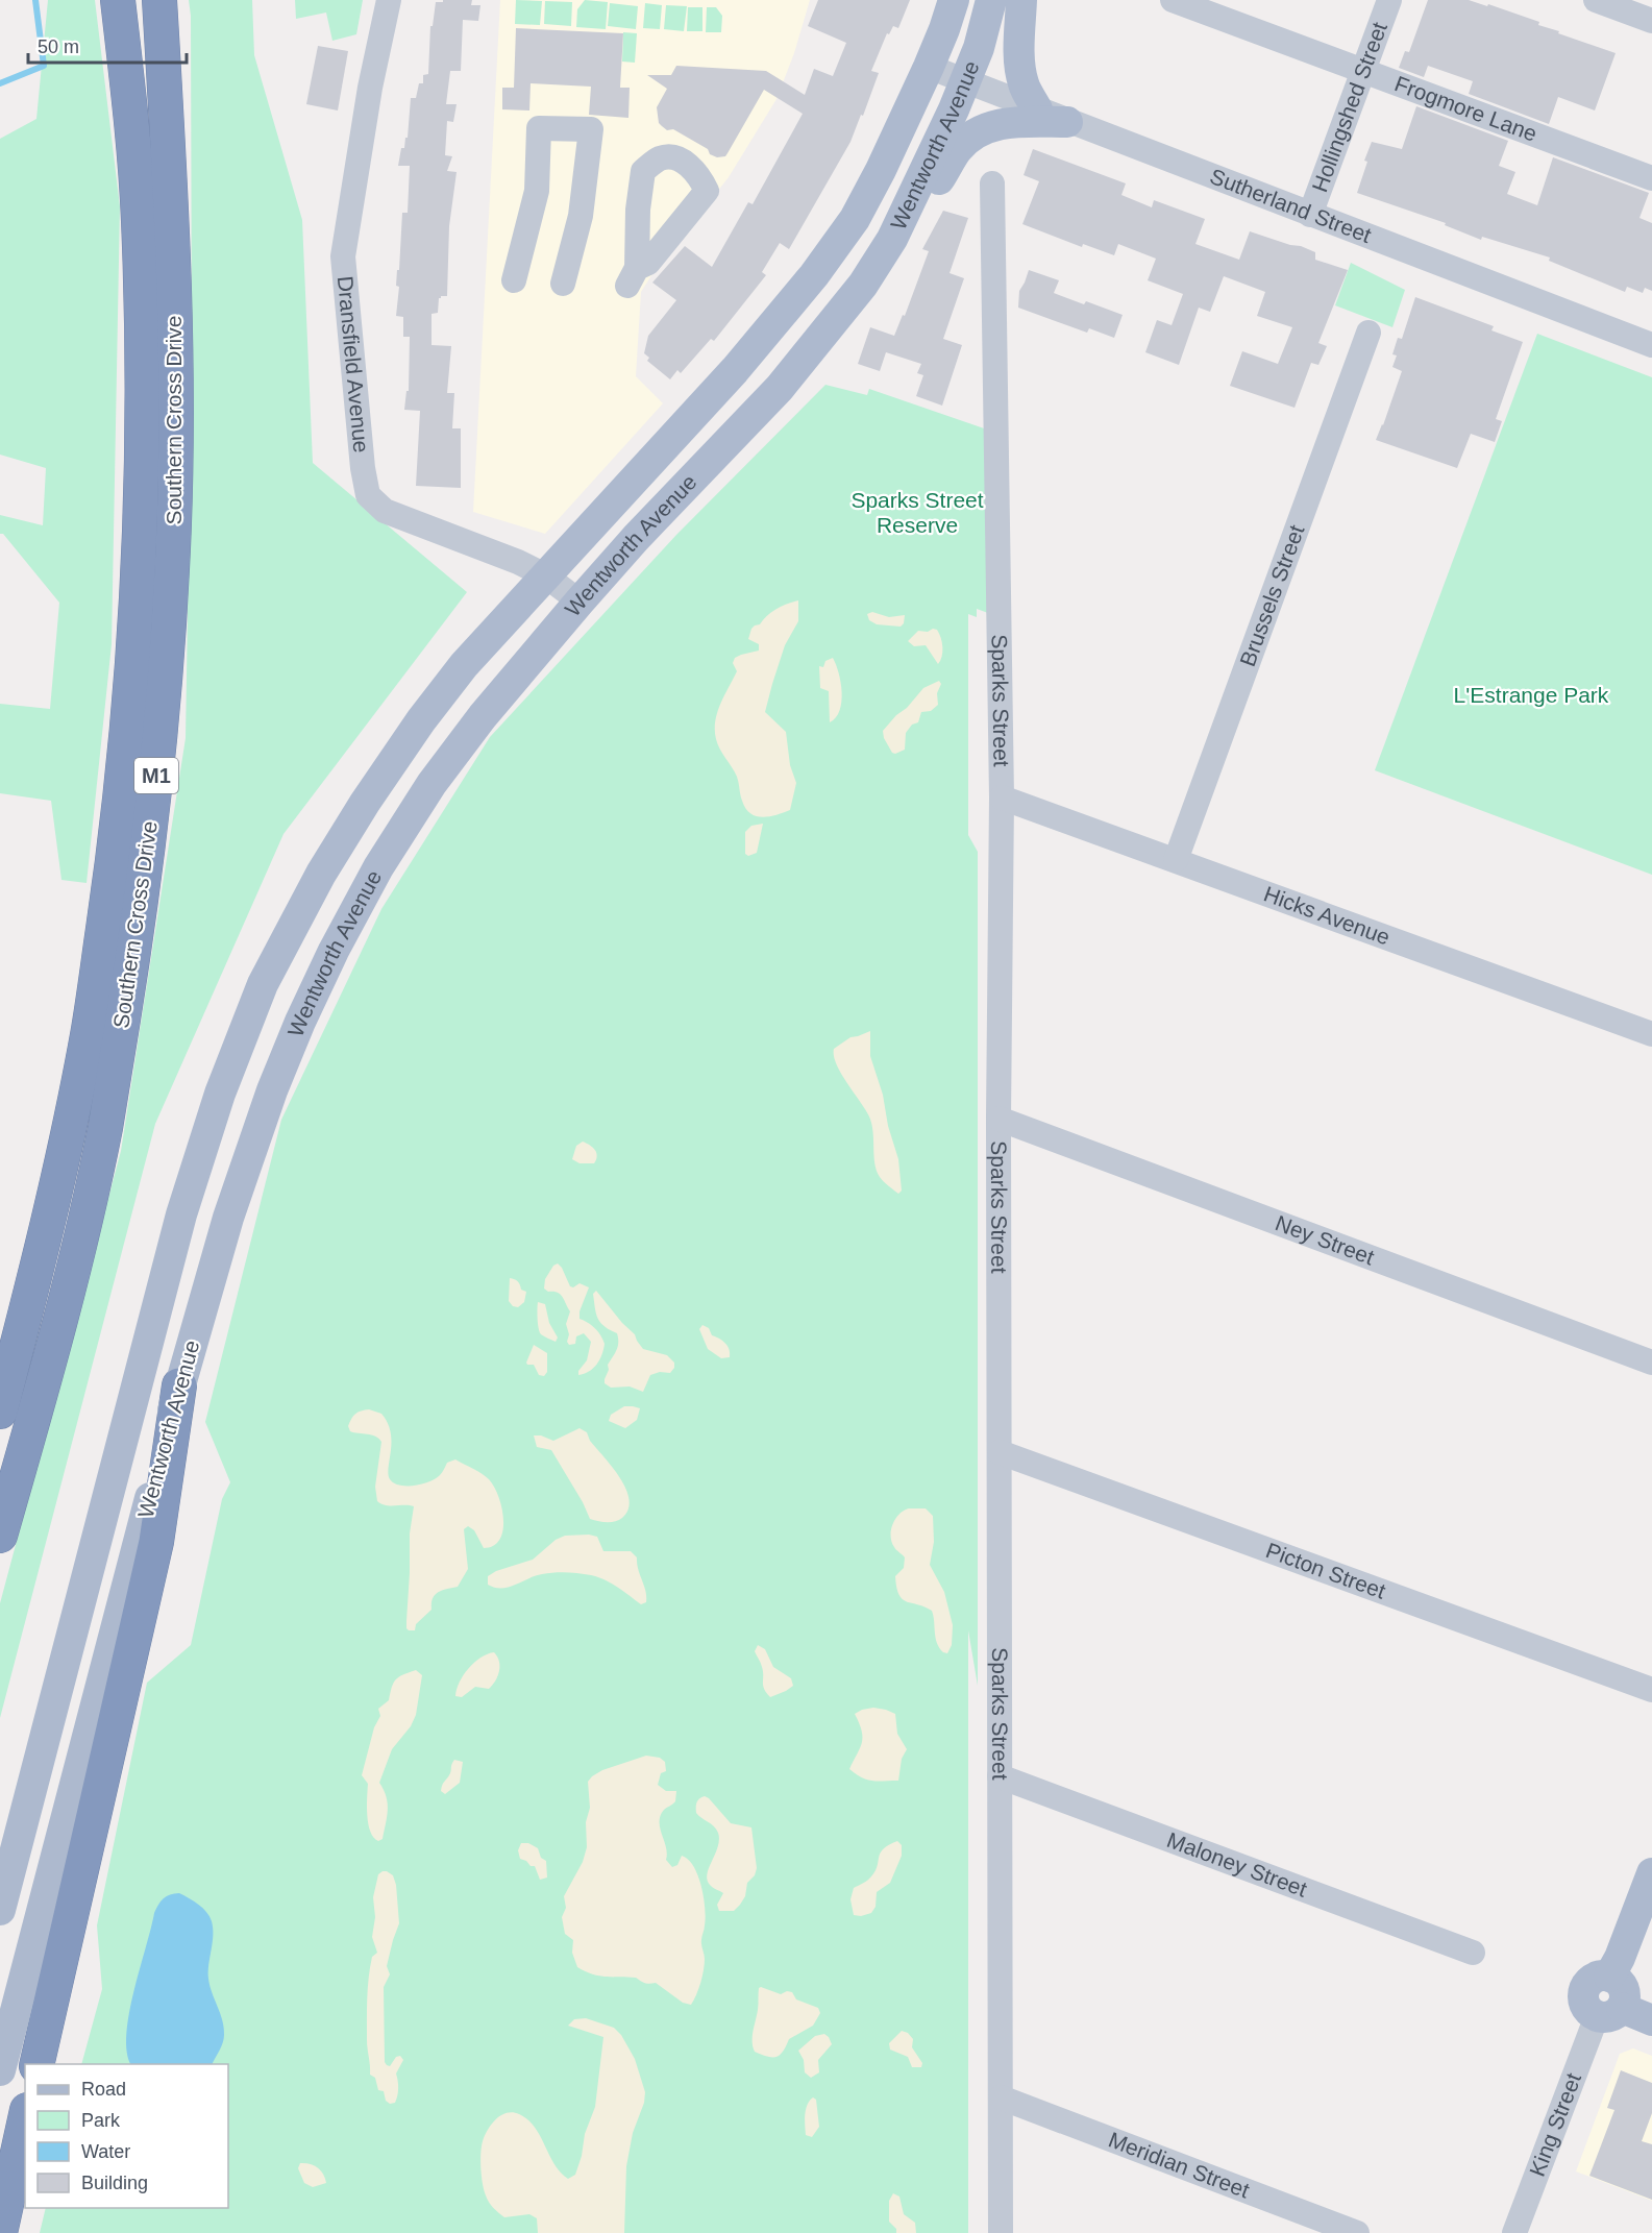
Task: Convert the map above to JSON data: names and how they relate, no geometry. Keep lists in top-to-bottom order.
{
  "streets": {
    "highway": ["Southern Cross Drive", "M1"],
    "main road": ["Wentworth Avenue"],
    "street": [
      "Hollingshed Street",
      "Frogmore Lane",
      "Sutherland Street",
      "Dransfield Avenue",
      "Brussels Street",
      "Sparks Street",
      "Hicks Avenue",
      "Ney Street",
      "Picton Street",
      "Maloney Street",
      "King Street",
      "Meridian Street"
    ]
  },
  "crossings": [
    ["Hollingshed Street", "Frogmore Lane"],
    ["Hollingshed Street", "Sutherland Street"],
    ["Wentworth Avenue", "Sutherland Street"],
    ["Wentworth Avenue", "Dransfield Avenue"],
    ["Brussels Street", "Hicks Avenue"],
    ["Sparks Street", "Hicks Avenue"],
    ["Sparks Street", "Ney Street"],
    ["Sparks Street", "Picton Street"],
    ["Sparks Street", "Maloney Street"],
    ["Sparks Street", "Meridian Street"]
  ],
  "parks": ["Sparks Street Reserve", "L'Estrange Park"],
  "legend": [
    "Road",
    "Park",
    "Water",
    "Building"
  ],
  "scale_bar": "50 m"
}
